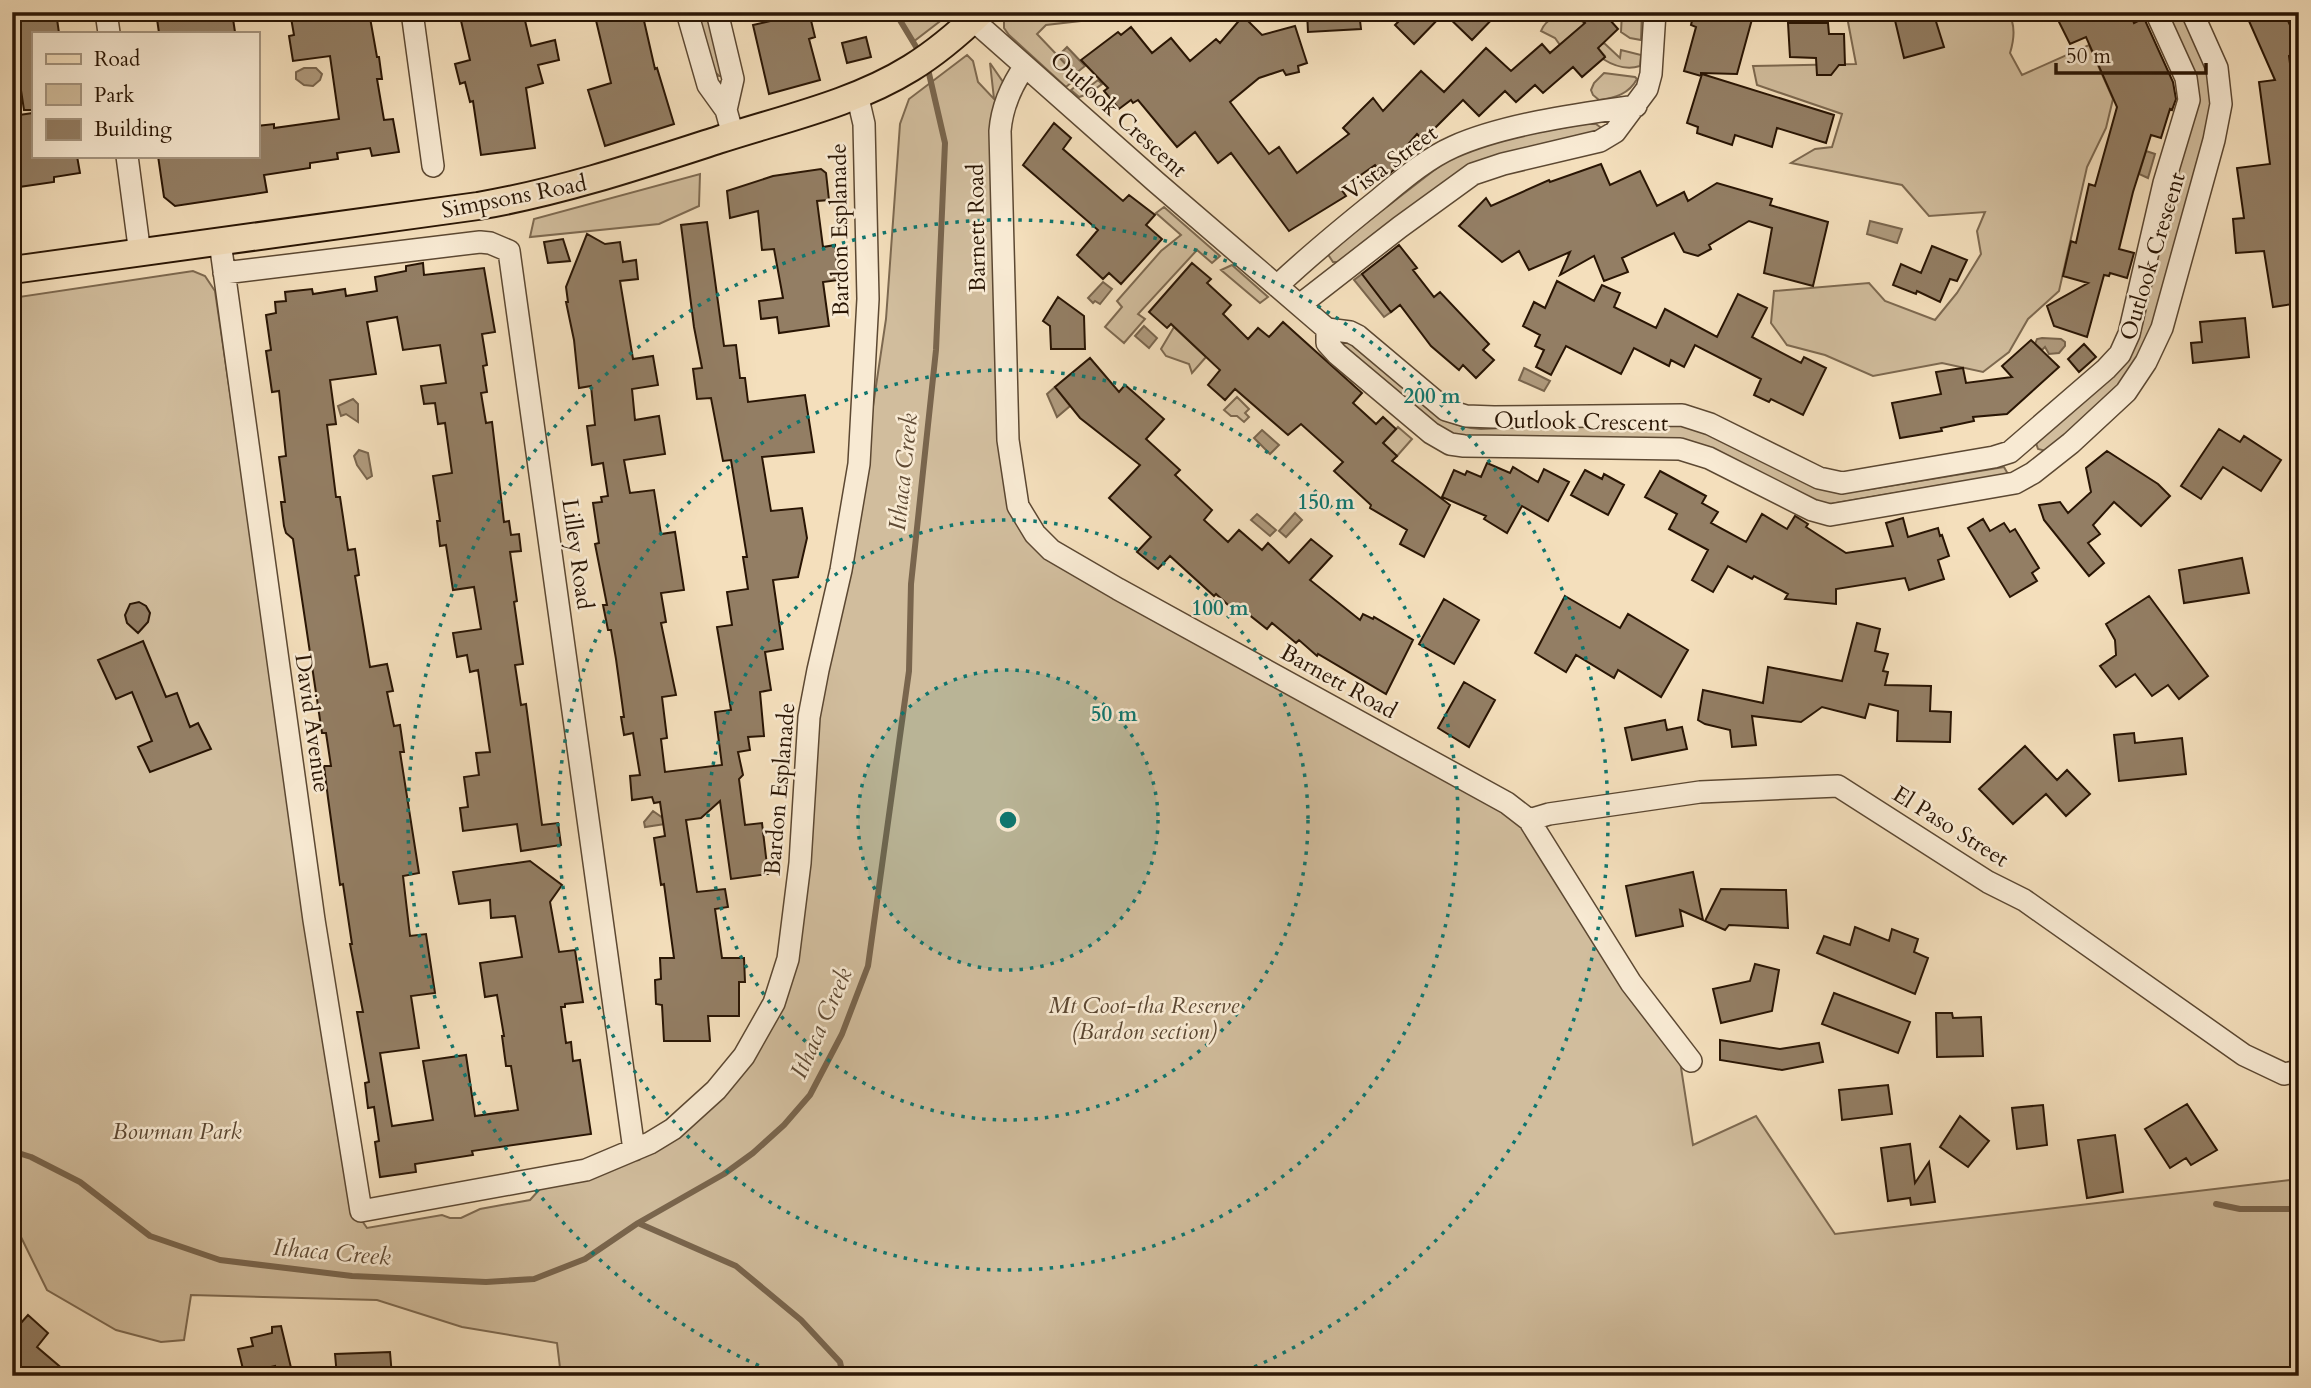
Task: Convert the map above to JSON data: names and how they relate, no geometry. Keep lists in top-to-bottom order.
{
  "streets": {
    "main road": ["Simpsons Road"],
    "street": [
      "Outlook Crescent",
      "Vista Street",
      "Barnett Road",
      "Bardon Esplanade",
      "Lilley Road",
      "David Avenue",
      "El Paso Street"
    ]
  },
  "crossings": [
    ["Outlook Crescent", "Vista Street"],
    ["Outlook Crescent", "Simpsons Road"],
    ["Outlook Crescent", "Barnett Road"],
    ["Simpsons Road", "Bardon Esplanade"],
    ["Simpsons Road", "David Avenue"],
    ["Barnett Road", "El Paso Street"],
    ["Bardon Esplanade", "Lilley Road"],
    ["Bardon Esplanade", "David Avenue"],
    ["Lilley Road", "David Avenue"]
  ],
  "water": ["Ithaca Creek"],
  "parks": ["Mt Coot-tha Reserve (Bardon section)", "Bowman Park"],
  "legend": ["Road", "Park", "Building"],
  "scale_bar": "50 m",
  "rings": [
    "200 m",
    "150 m",
    "100 m",
    "50 m"
  ]
}
